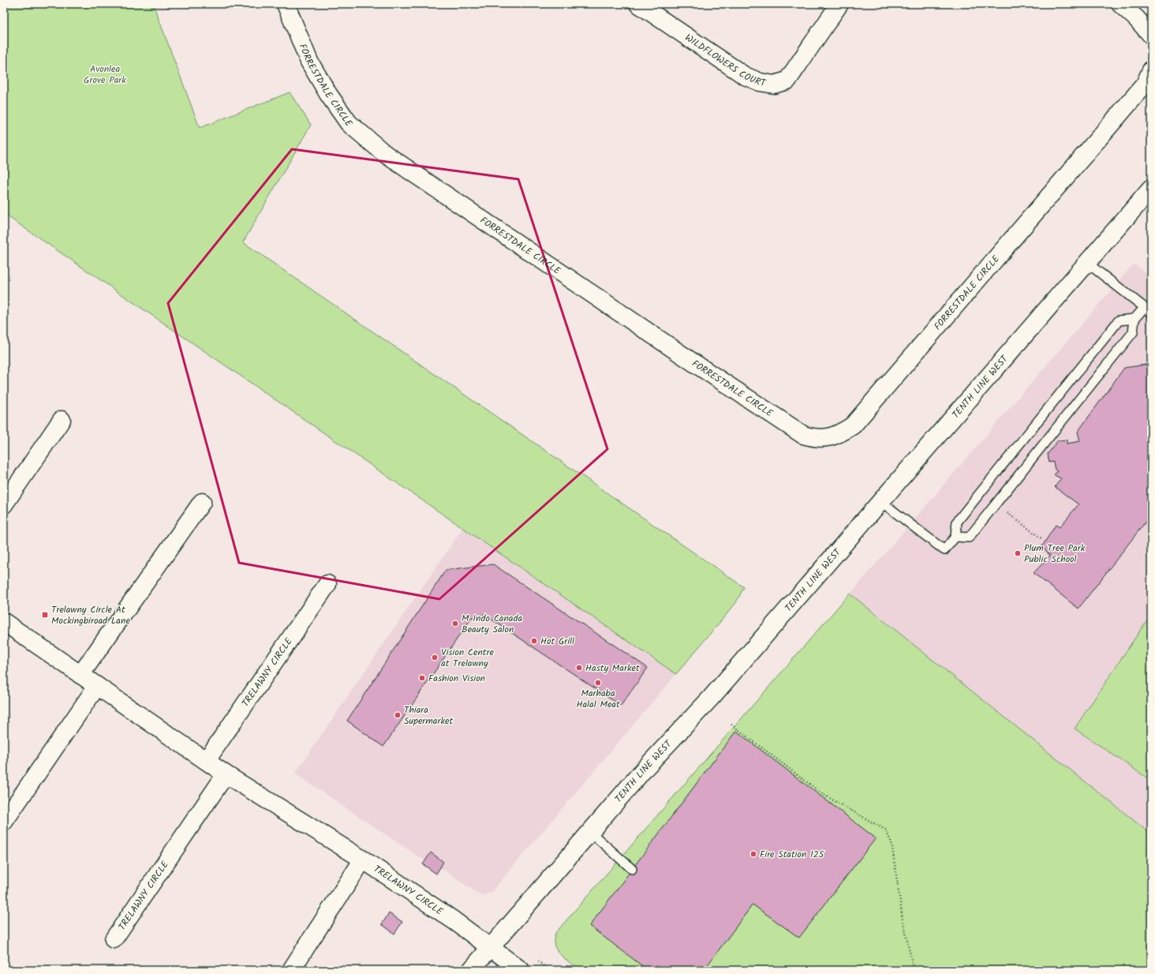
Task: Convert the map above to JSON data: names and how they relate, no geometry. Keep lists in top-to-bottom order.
{
  "streets": {
    "street": [
      "WILDFLOWERS COURT",
      "FORRESTDALE CIRCLE",
      "TENTH LINE WEST",
      "TRELAWNY CIRCLE"
    ]
  },
  "crossings": [
    ["TENTH LINE WEST", "TRELAWNY CIRCLE"]
  ],
  "parks": ["Avonlea Grove Park"],
  "places": {
    "other": [
      "Plum Tree Park Public School",
      "M Indo Canada Beauty Salon",
      "Hot Grill",
      "Vision Centre at Trelawny",
      "Hasty Market",
      "Fashion Vision",
      "Marhaba Halal Meat",
      "Thiara Supermarket",
      "Fire Station 125"
    ],
    "transit": ["Trelawny Circle At Mockingbiroad Lane"]
  }
}
